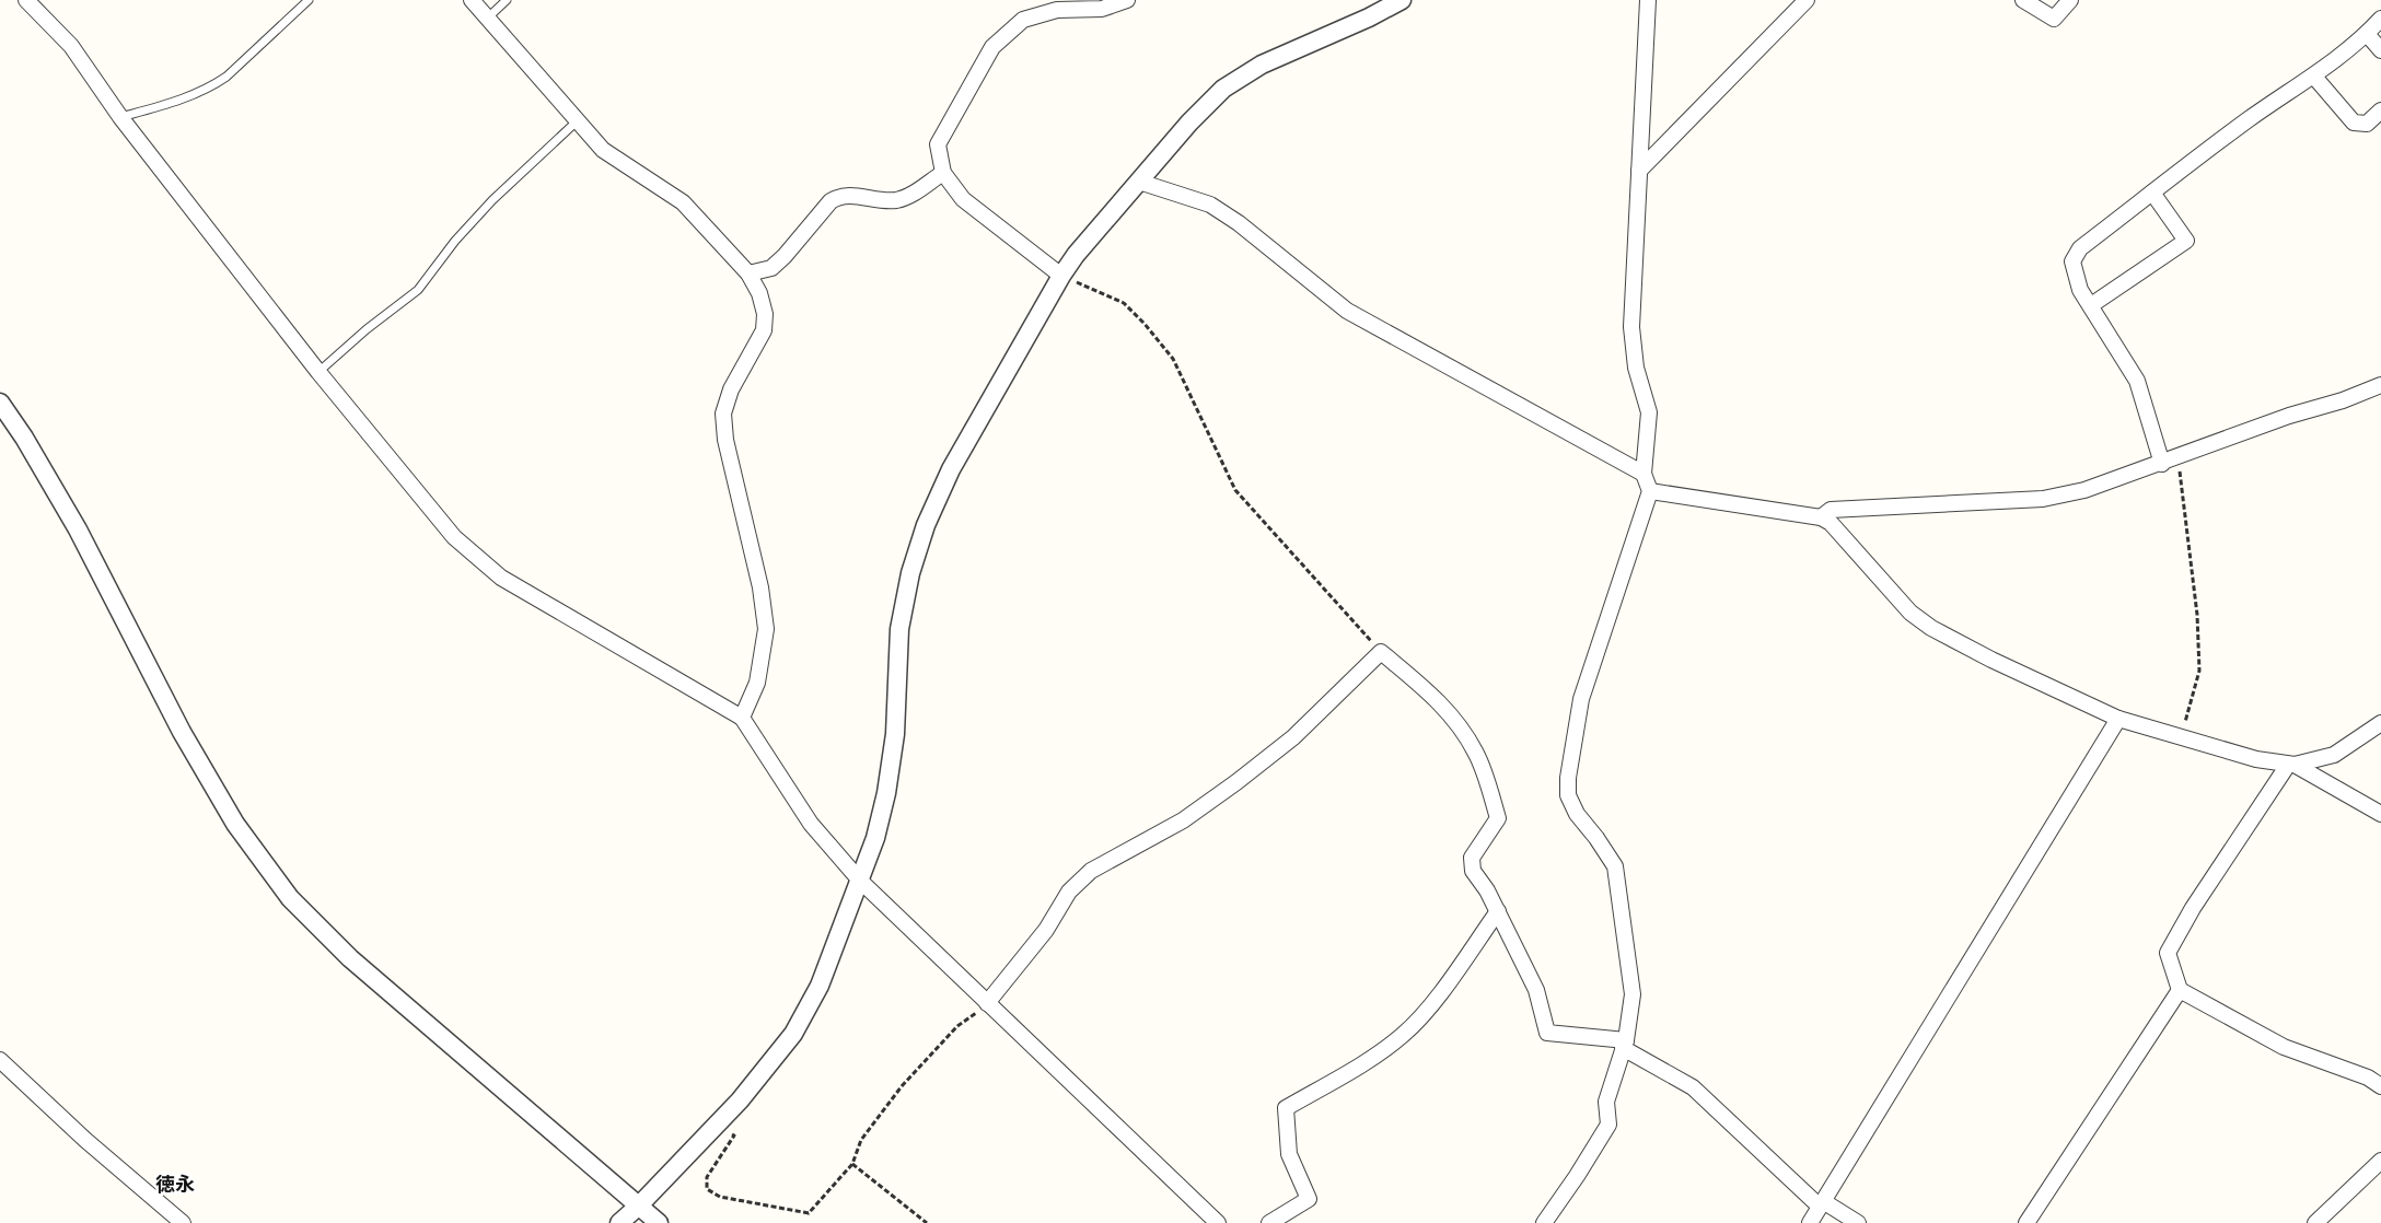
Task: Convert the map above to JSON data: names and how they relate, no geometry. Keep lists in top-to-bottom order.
{
  "districts": ["徳永"]
}
